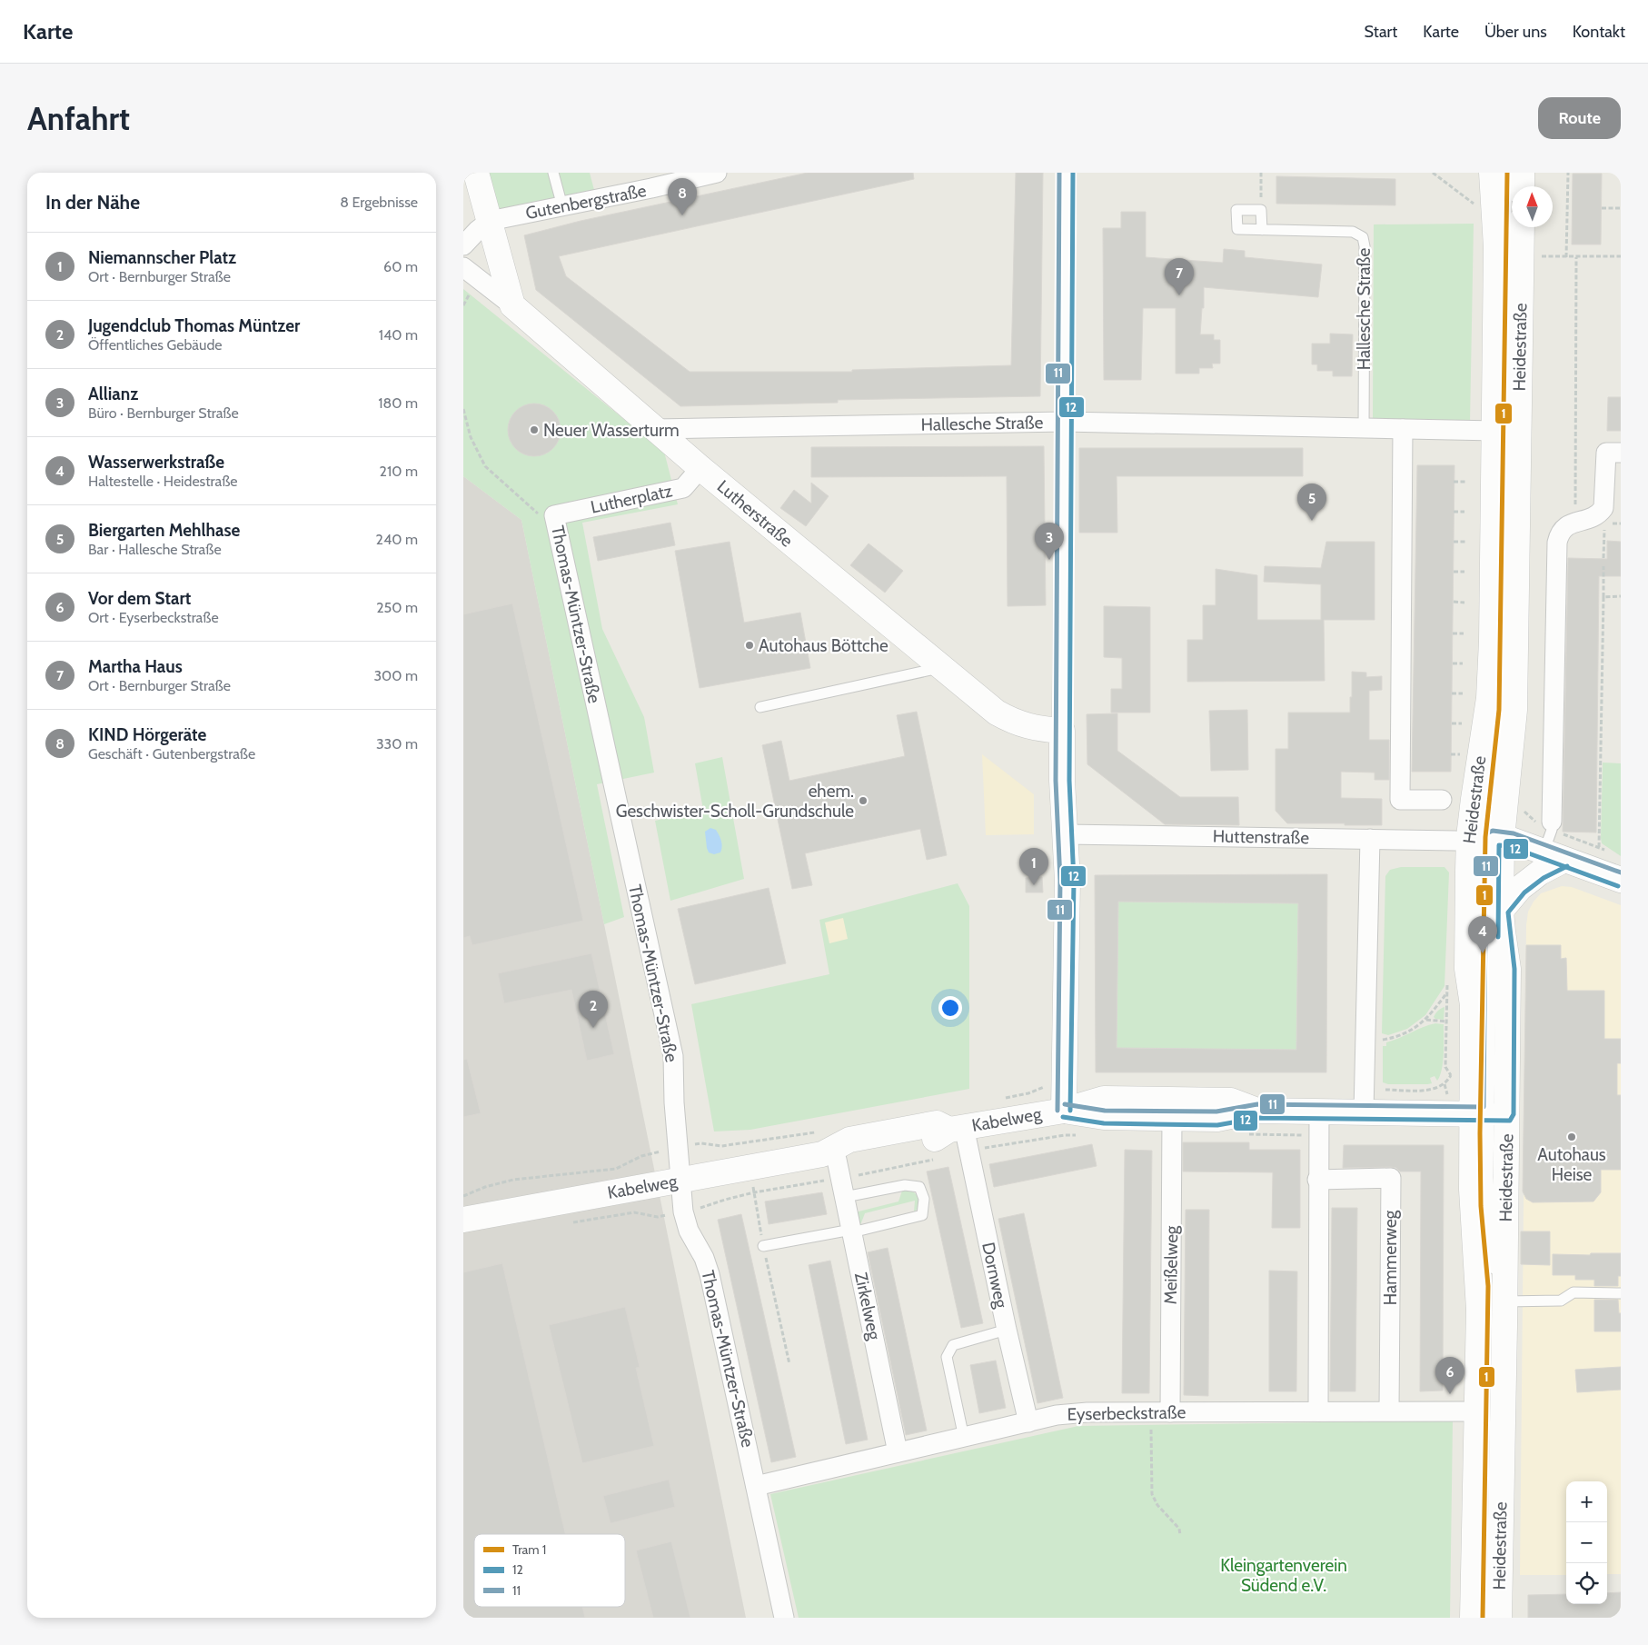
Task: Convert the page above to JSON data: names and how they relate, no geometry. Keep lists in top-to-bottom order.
{
  "streets": {
    "main road": ["Heidestraße", "Lutherstraße", "Kabelweg"],
    "street": [
      "Gutenbergstraße",
      "Hallesche Straße",
      "Lutherplatz",
      "Thomas-Müntzer-Straße",
      "Huttenstraße",
      "Hammerweg",
      "Meißelweg",
      "Dornweg",
      "Zirkelweg",
      "Eyserbeckstraße"
    ]
  },
  "crossings": [
    ["Hallesche Straße", "Heidestraße"],
    ["Hallesche Straße", "Lutherstraße"],
    ["Heidestraße", "Huttenstraße"],
    ["Heidestraße", "Kabelweg"],
    ["Heidestraße", "Eyserbeckstraße"],
    ["Lutherplatz", "Lutherstraße"],
    ["Lutherplatz", "Thomas-Müntzer-Straße"],
    ["Thomas-Müntzer-Straße", "Kabelweg"],
    ["Thomas-Müntzer-Straße", "Eyserbeckstraße"],
    ["Kabelweg", "Meißelweg"],
    ["Kabelweg", "Dornweg"],
    ["Kabelweg", "Zirkelweg"],
    ["Hammerweg", "Eyserbeckstraße"],
    ["Meißelweg", "Eyserbeckstraße"],
    ["Dornweg", "Eyserbeckstraße"],
    ["Zirkelweg", "Eyserbeckstraße"]
  ],
  "parks": ["Kleingartenverein Südend e.V."],
  "places": [
    "Neuer Wasserturm",
    "Autohaus Böttche",
    "ehem. Geschwister-Scholl-Grundschule",
    "Autohaus Heise"
  ],
  "lines": ["tram line 1", "transit line 12", "transit line 11"],
  "legend": ["Tram 1", "12", "11"],
  "north": "top",
  "page": {
    "header": "Karte",
    "nav": [
      "Start",
      "Karte",
      "Über uns",
      "Kontakt"
    ],
    "buttons": "Route",
    "title": "Anfahrt",
    "heading": ["In der Nähe", "8 Ergebnisse"],
    "pins": [
      "8",
      "7",
      "5",
      "3",
      "1",
      "4",
      "2",
      "6"
    ],
    "list": [
      {
        "mark": "1",
        "name": "Niemannscher Platz",
        "note": "Ort · Bernburger Straße",
        "value": "60 m"
      },
      {
        "mark": "2",
        "name": "Jugendclub Thomas Müntzer",
        "note": "Öffentliches Gebäude",
        "value": "140 m"
      },
      {
        "mark": "3",
        "name": "Allianz",
        "note": "Büro · Bernburger Straße",
        "value": "180 m"
      },
      {
        "mark": "4",
        "name": "Wasserwerkstraße",
        "note": "Haltestelle · Heidestraße",
        "value": "210 m"
      },
      {
        "mark": "5",
        "name": "Biergarten Mehlhase",
        "note": "Bar · Hallesche Straße",
        "value": "240 m"
      },
      {
        "mark": "6",
        "name": "Vor dem Start",
        "note": "Ort · Eyserbeckstraße",
        "value": "250 m"
      },
      {
        "mark": "7",
        "name": "Martha Haus",
        "note": "Ort · Bernburger Straße",
        "value": "300 m"
      },
      {
        "mark": "8",
        "name": "KIND Hörgeräte",
        "note": "Geschäft · Gutenbergstraße",
        "value": "330 m"
      }
    ],
    "map_buttons": ["+", "−"]
  }
}
